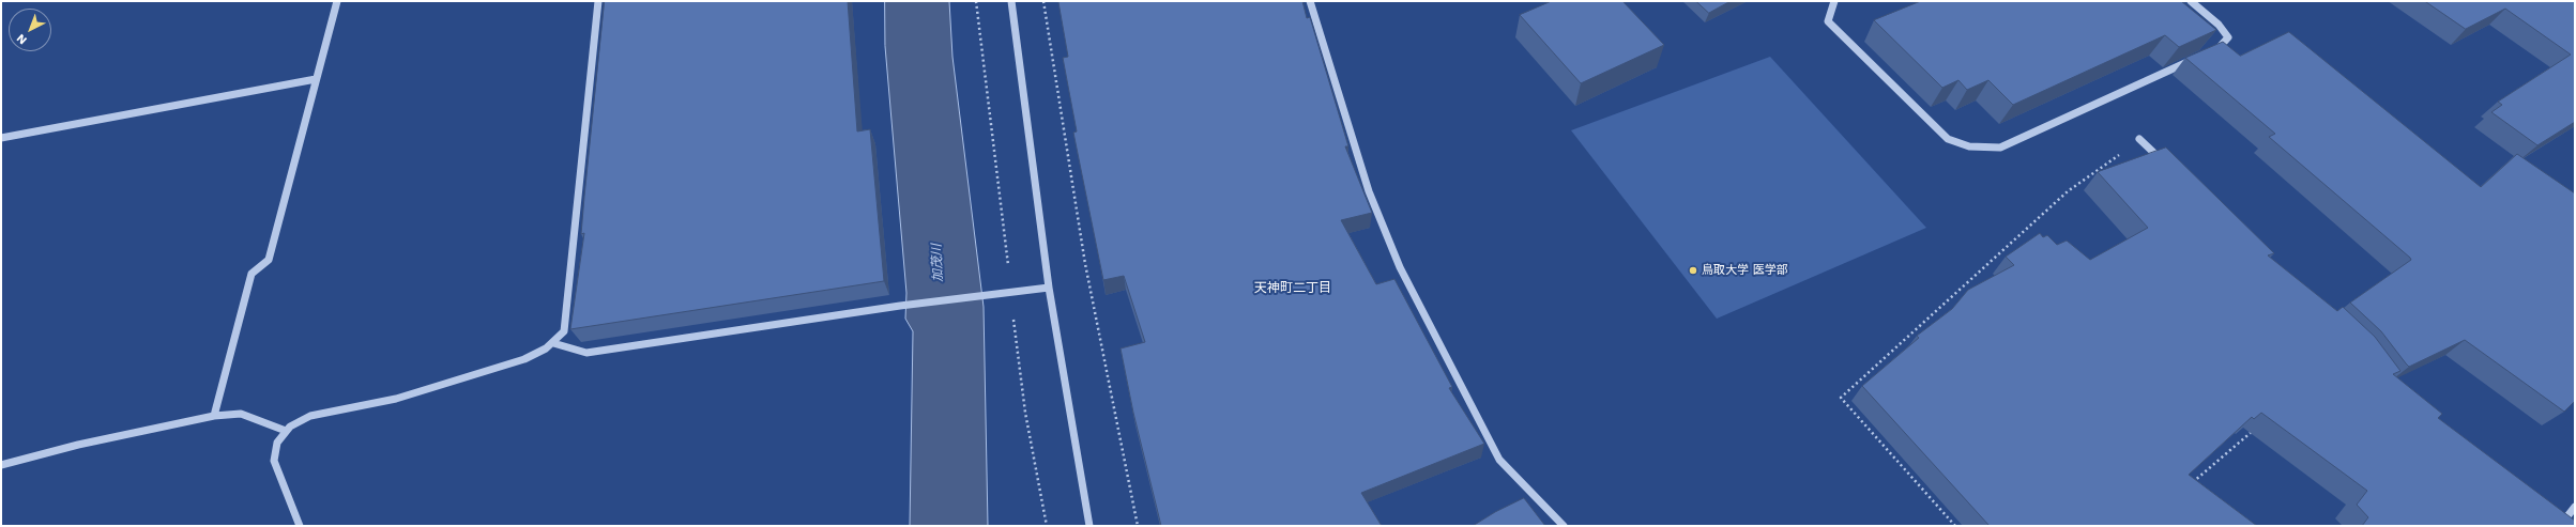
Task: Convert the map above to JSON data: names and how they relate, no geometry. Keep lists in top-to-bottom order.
{
  "districts": ["天神町二丁目"],
  "water": ["加茂川"],
  "places": ["鳥取大学 医学部"],
  "north": "bottom left"
}
